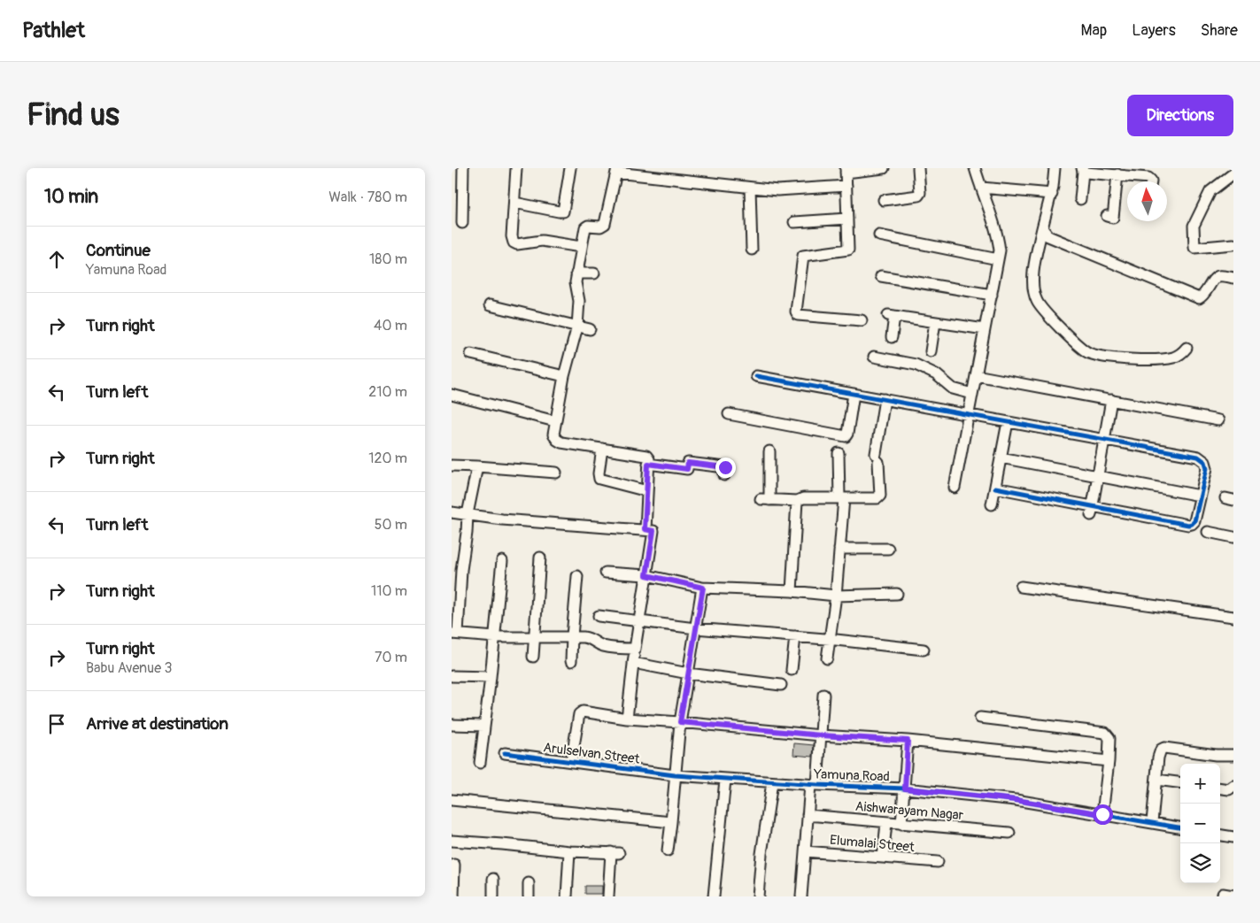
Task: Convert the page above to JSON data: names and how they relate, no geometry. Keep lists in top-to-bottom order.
{
  "streets": {
    "street": [
      "Arulselvan Street",
      "Yamuna Road",
      "Aishwarayam Nagar",
      "Elumalai Street"
    ]
  },
  "crossings": [
    ["Arulselvan Street", "Yamuna Road"]
  ],
  "north": "top",
  "page": {
    "header": "Pathlet",
    "nav": ["Map", "Layers", "Share"],
    "buttons": "Directions",
    "title": "Find us",
    "heading": ["10 min", "Walk · 780 m"],
    "list": [
      ["Continue", "Yamuna Road", "180 m"],
      ["Turn right", "40 m"],
      ["Turn left", "210 m"],
      ["Turn right", "120 m"],
      ["Turn left", "50 m"],
      ["Turn right", "110 m"],
      ["Turn right", "Babu Avenue 3", "70 m"],
      "Arrive at destination"
    ],
    "map_buttons": ["+", "−"]
  }
}
